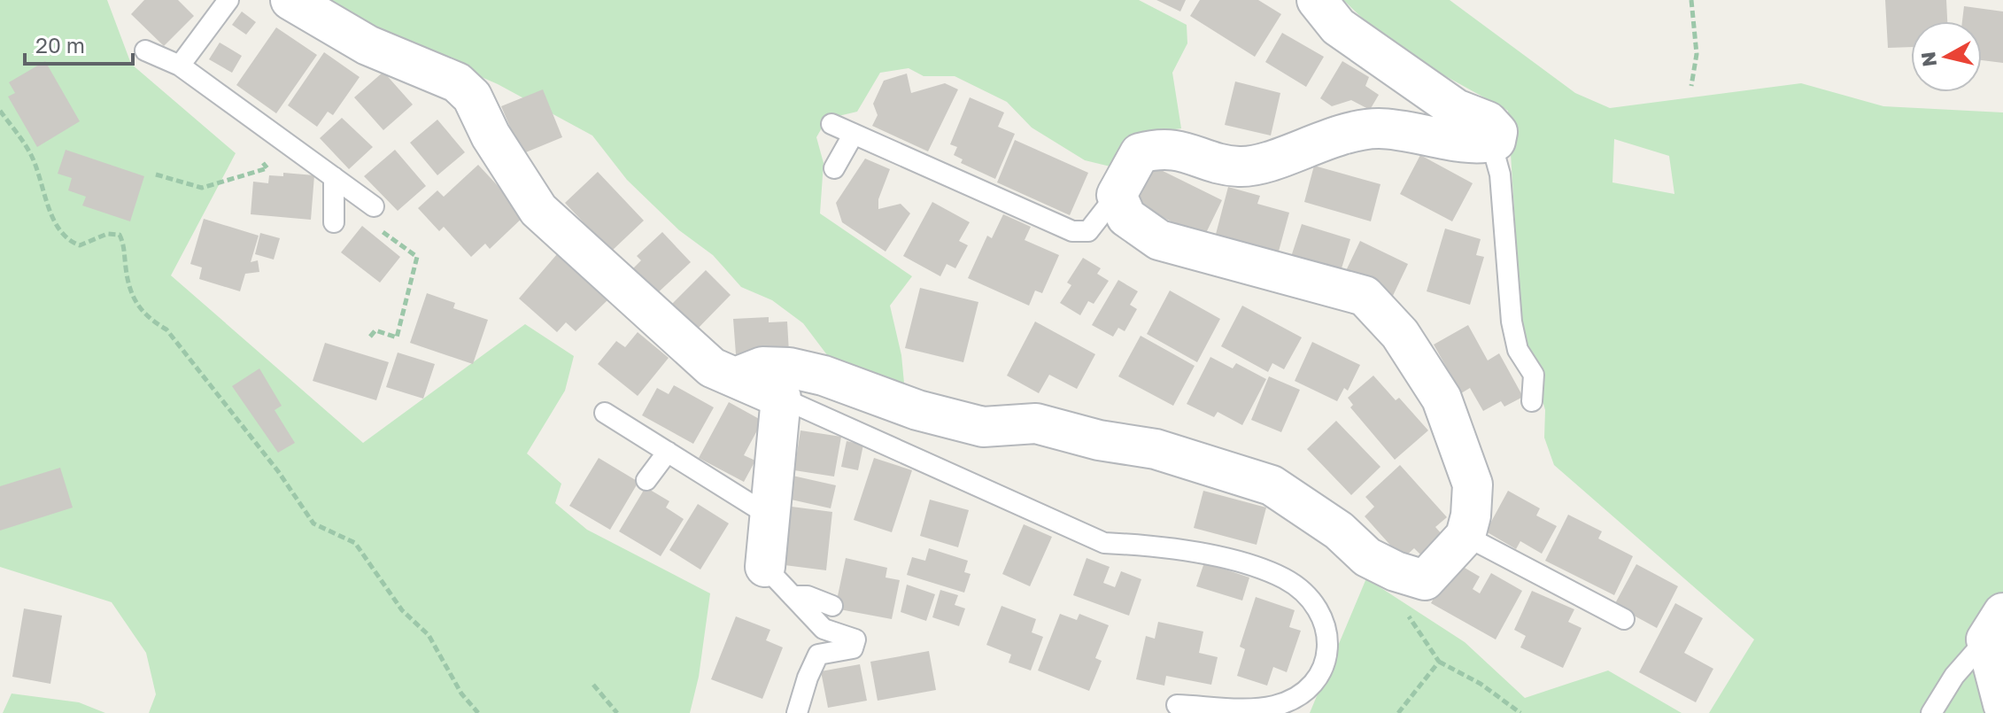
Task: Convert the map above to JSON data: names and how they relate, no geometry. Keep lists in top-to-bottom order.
{
  "scale_bar": "20 m",
  "north": "left"
}
